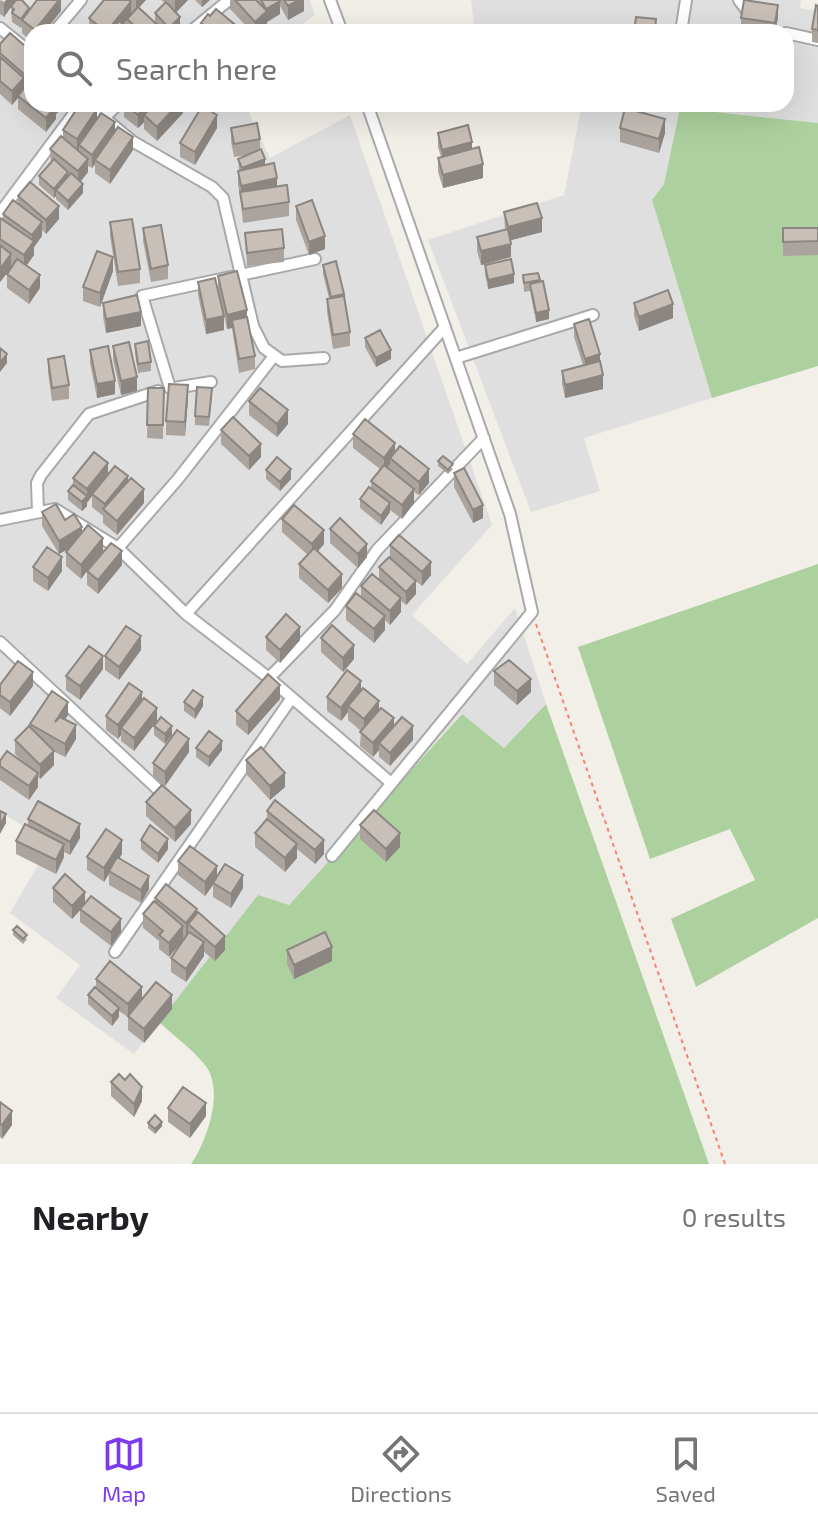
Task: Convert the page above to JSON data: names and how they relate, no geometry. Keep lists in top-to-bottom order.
{
  "page": {
    "search": "Search here",
    "heading": ["Nearby", "0 results"],
    "nav": ["Map", "Directions", "Saved"]
  }
}
